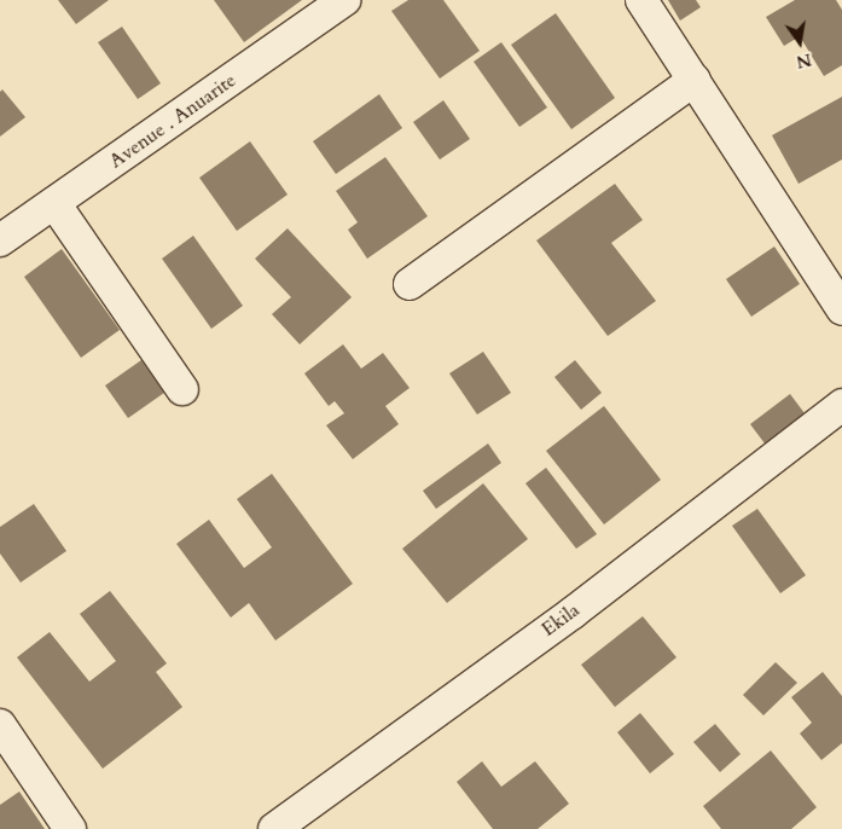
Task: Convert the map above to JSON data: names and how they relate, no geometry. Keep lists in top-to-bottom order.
{
  "streets": {
    "street": ["Avenue . Anuarite", "Ekila"]
  },
  "north": "bottom"
}
